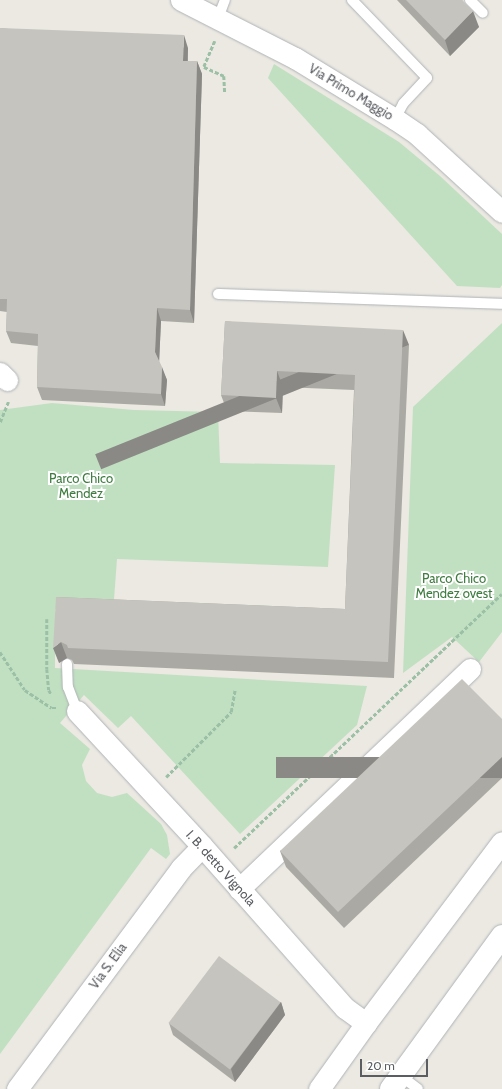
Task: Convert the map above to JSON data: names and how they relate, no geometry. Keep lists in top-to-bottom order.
{
  "streets": {
    "street": ["Via Primo Maggio", "I. B. detto Vignola", "Via S. Elia"]
  },
  "crossings": [
    ["I. B. detto Vignola", "Via S. Elia"]
  ],
  "parks": ["Parco Chico Mendez", "Parco Chico Mendez ovest"],
  "scale_bar": "20 m"
}
